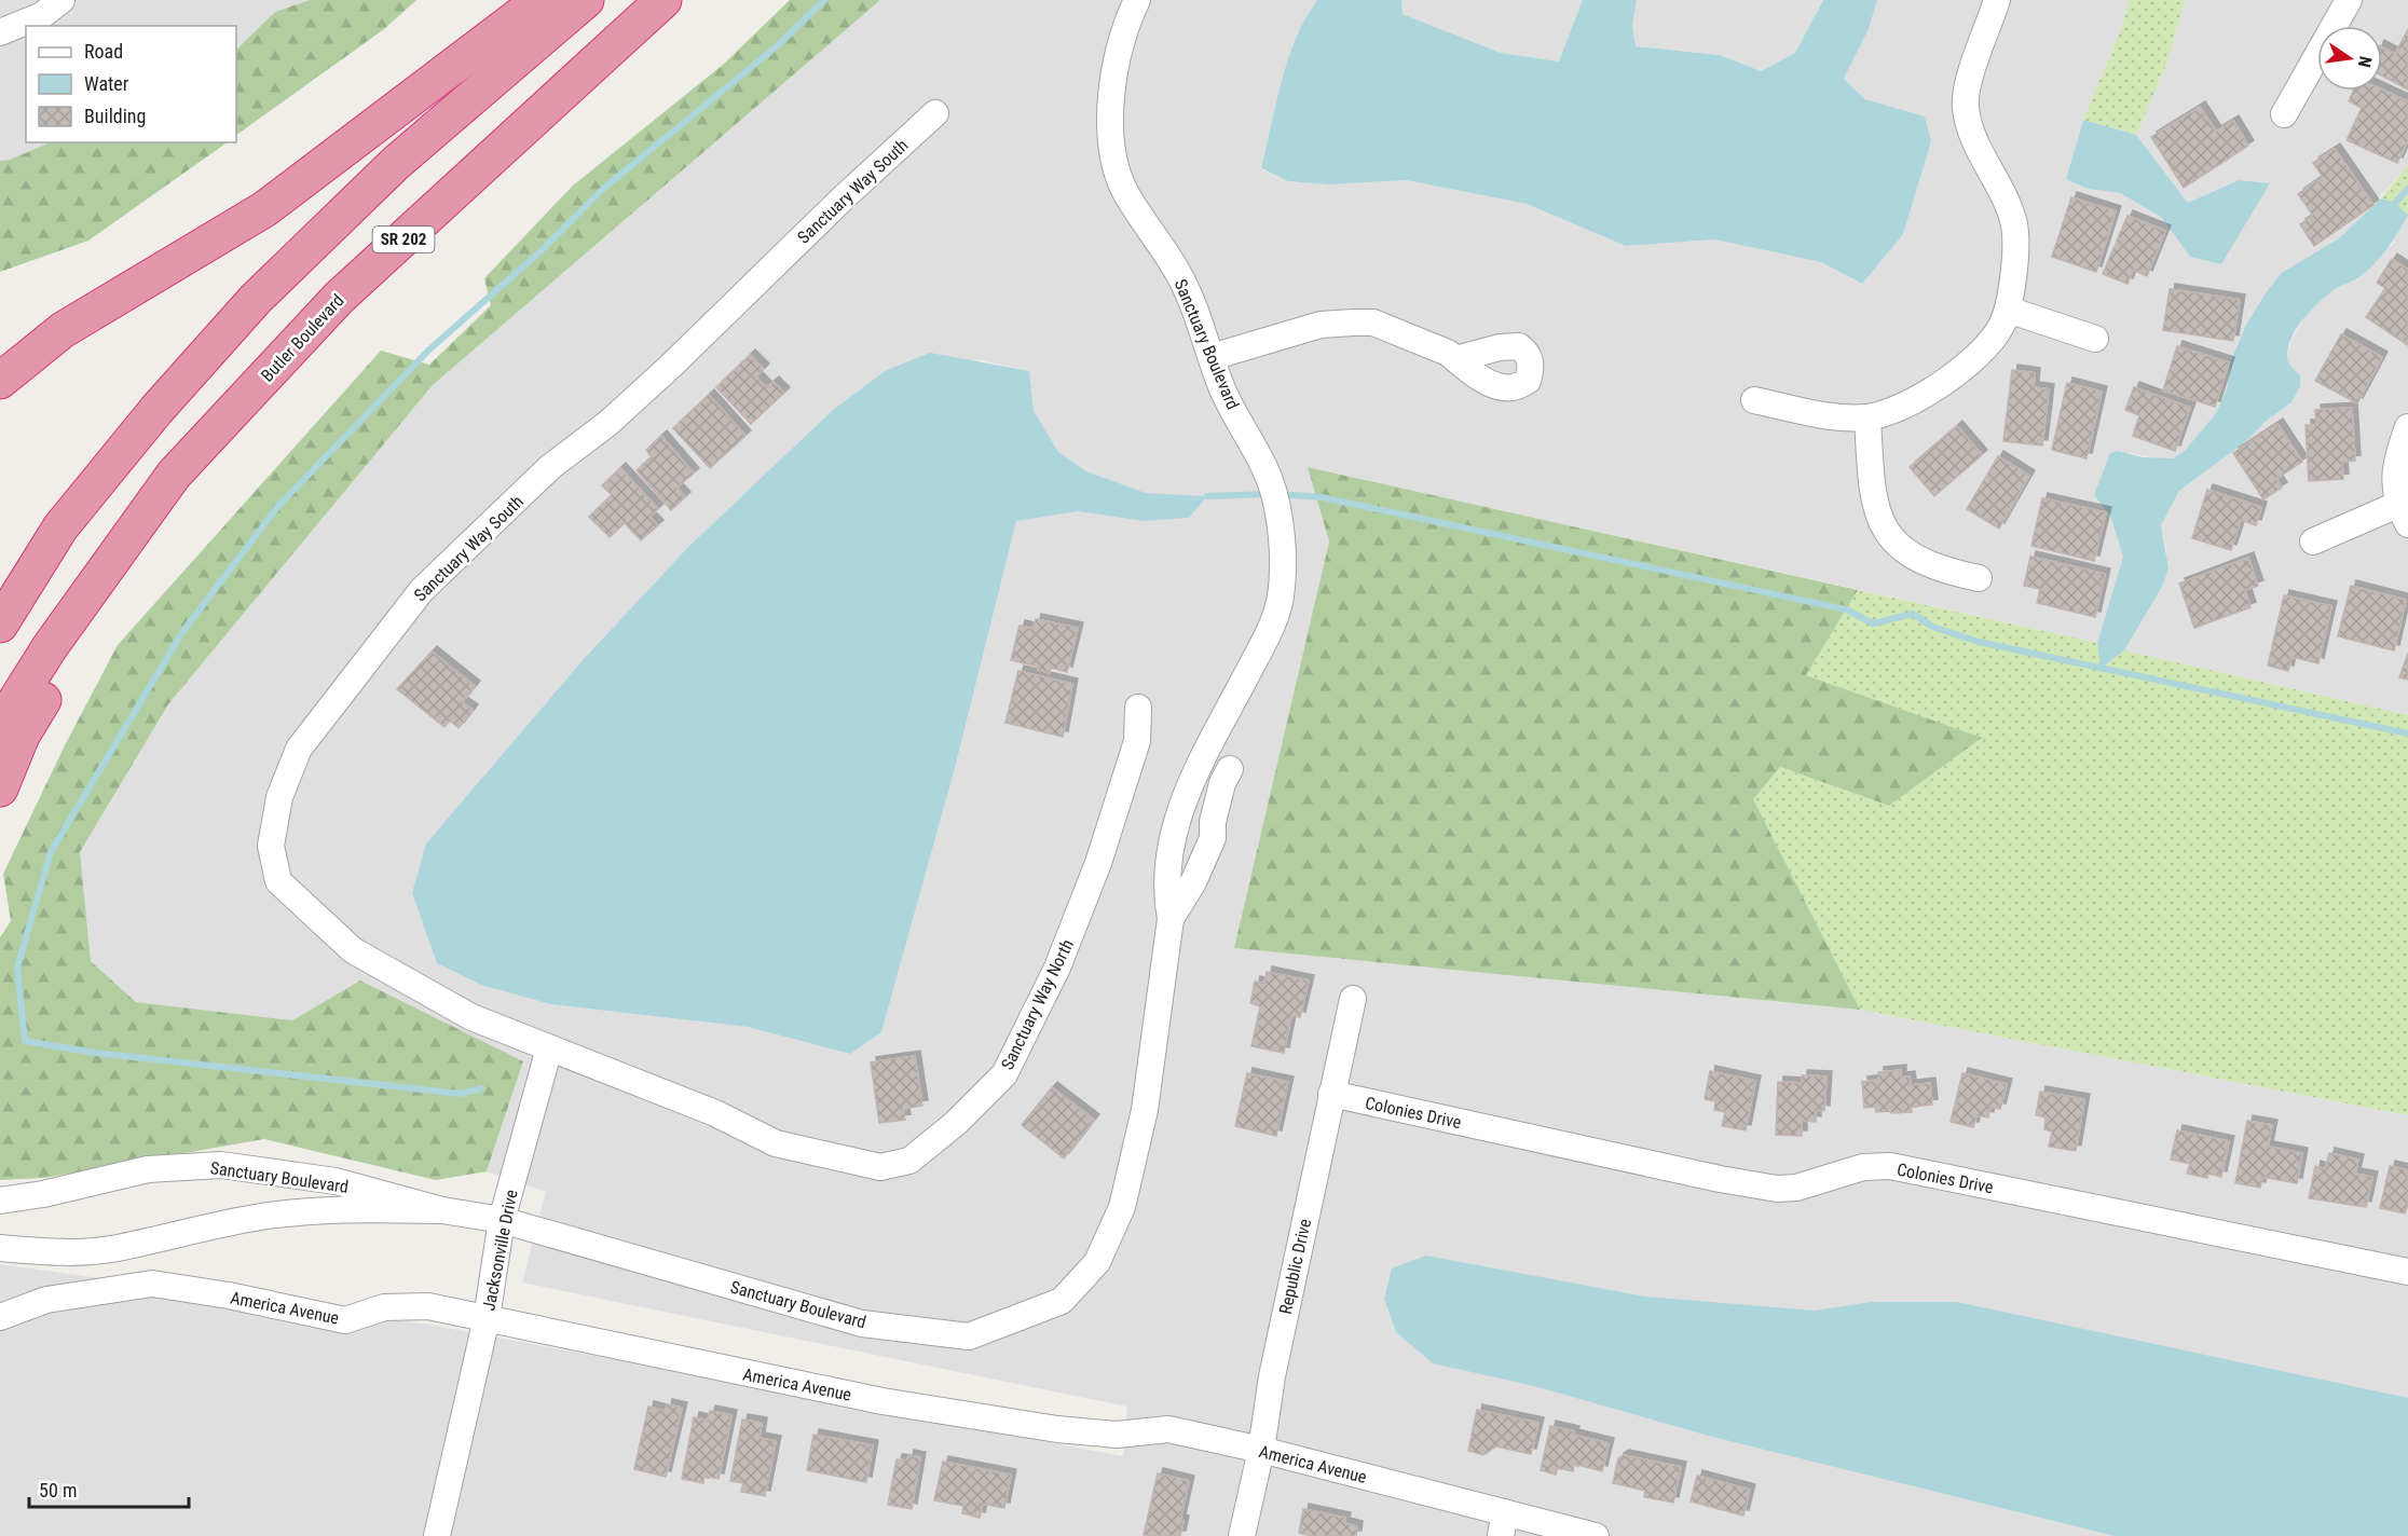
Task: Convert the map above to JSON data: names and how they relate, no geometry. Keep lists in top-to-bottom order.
{
  "streets": {
    "highway": ["SR 202", "Butler Boulevard"],
    "street": [
      "Sanctuary Way South",
      "Sanctuary Boulevard",
      "Sanctuary Way North",
      "Colonies Drive",
      "Jacksonville Drive",
      "Republic Drive",
      "America Avenue"
    ]
  },
  "crossings": [
    ["Sanctuary Way South", "Sanctuary Way North"],
    ["Sanctuary Way South", "Jacksonville Drive"],
    ["Sanctuary Boulevard", "Jacksonville Drive"],
    ["Sanctuary Way North", "Jacksonville Drive"],
    ["Colonies Drive", "Republic Drive"],
    ["Jacksonville Drive", "America Avenue"],
    ["Republic Drive", "America Avenue"]
  ],
  "legend": ["Road", "Water", "Building"],
  "scale_bar": "50 m",
  "north": "right"
}
